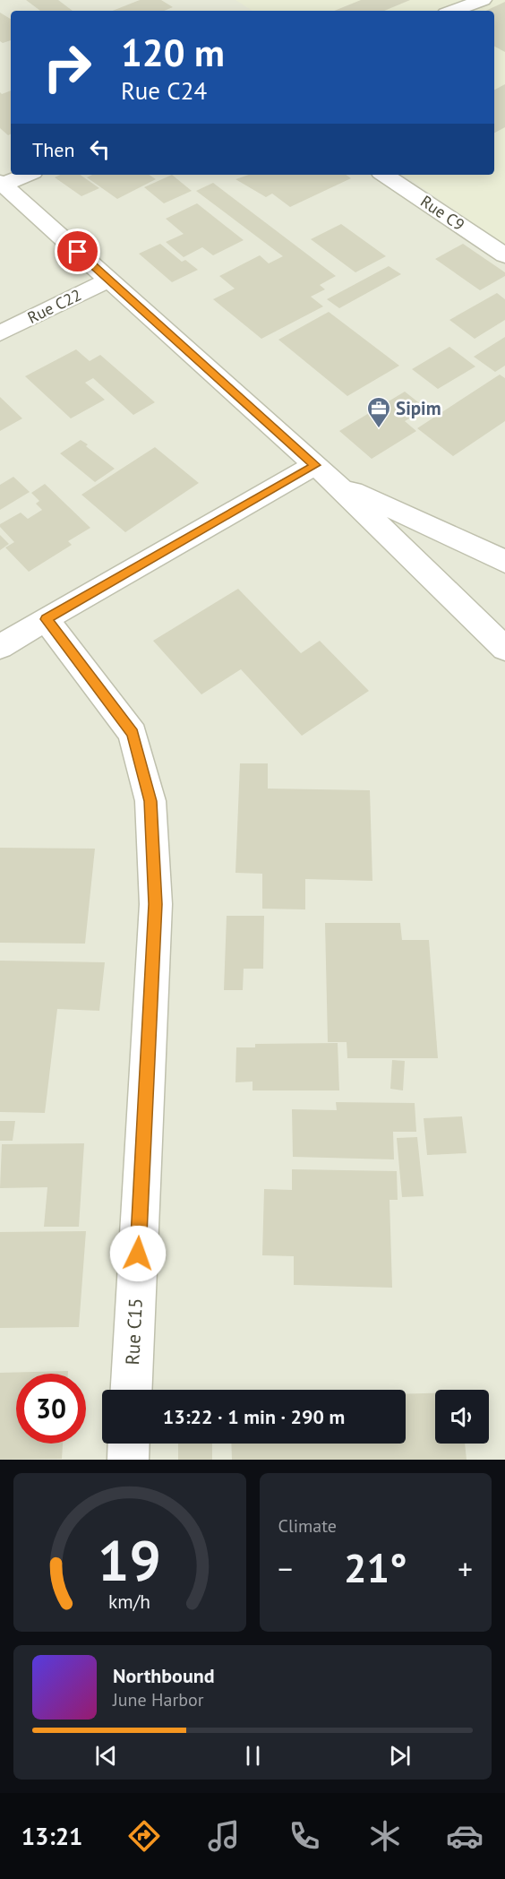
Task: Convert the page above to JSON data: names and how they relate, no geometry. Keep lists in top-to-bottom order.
{
  "streets": {
    "street": ["Rue C9", "Rue C22", "Rue C15"]
  },
  "places": {
    "office": ["Sipim"]
  },
  "page": {
    "turn": ["120 m", "Rue C24"],
    "then": "Then",
    "limit": "30",
    "trip": "13:22 · 1 min · 290 m",
    "tile": "Climate",
    "heat": ["−", "21°", "+"],
    "song": ["Northbound", "June Harbor"],
    "tabs": "13:21",
    "gauge": ["19", "km/h"]
  }
}
